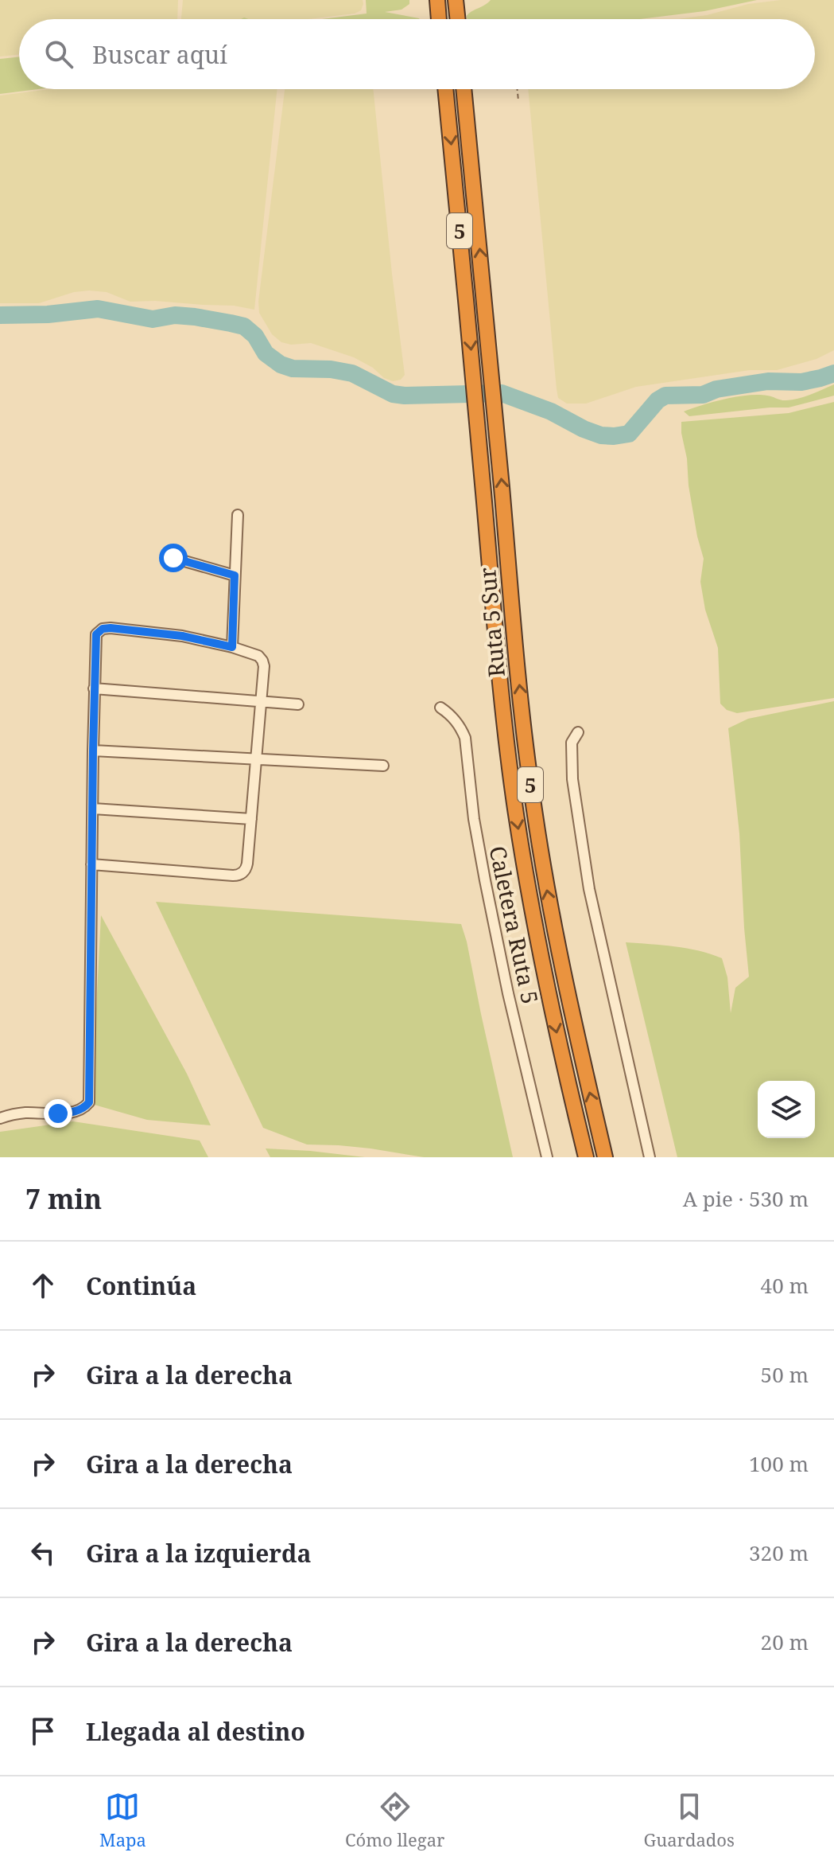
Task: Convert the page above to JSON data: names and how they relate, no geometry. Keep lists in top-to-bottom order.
{
  "streets": {
    "highway": ["5", "Ruta 5 Sur"],
    "street": ["Caletera Ruta 5"]
  },
  "page": {
    "search": "Buscar aquí",
    "heading": ["7 min", "A pie · 530 m"],
    "list": [
      ["Continúa", "40 m"],
      ["Gira a la derecha", "50 m"],
      ["Gira a la derecha", "100 m"],
      ["Gira a la izquierda", "320 m"],
      ["Gira a la derecha", "20 m"],
      "Llegada al destino"
    ],
    "nav": ["Mapa", "Cómo llegar", "Guardados"]
  }
}
